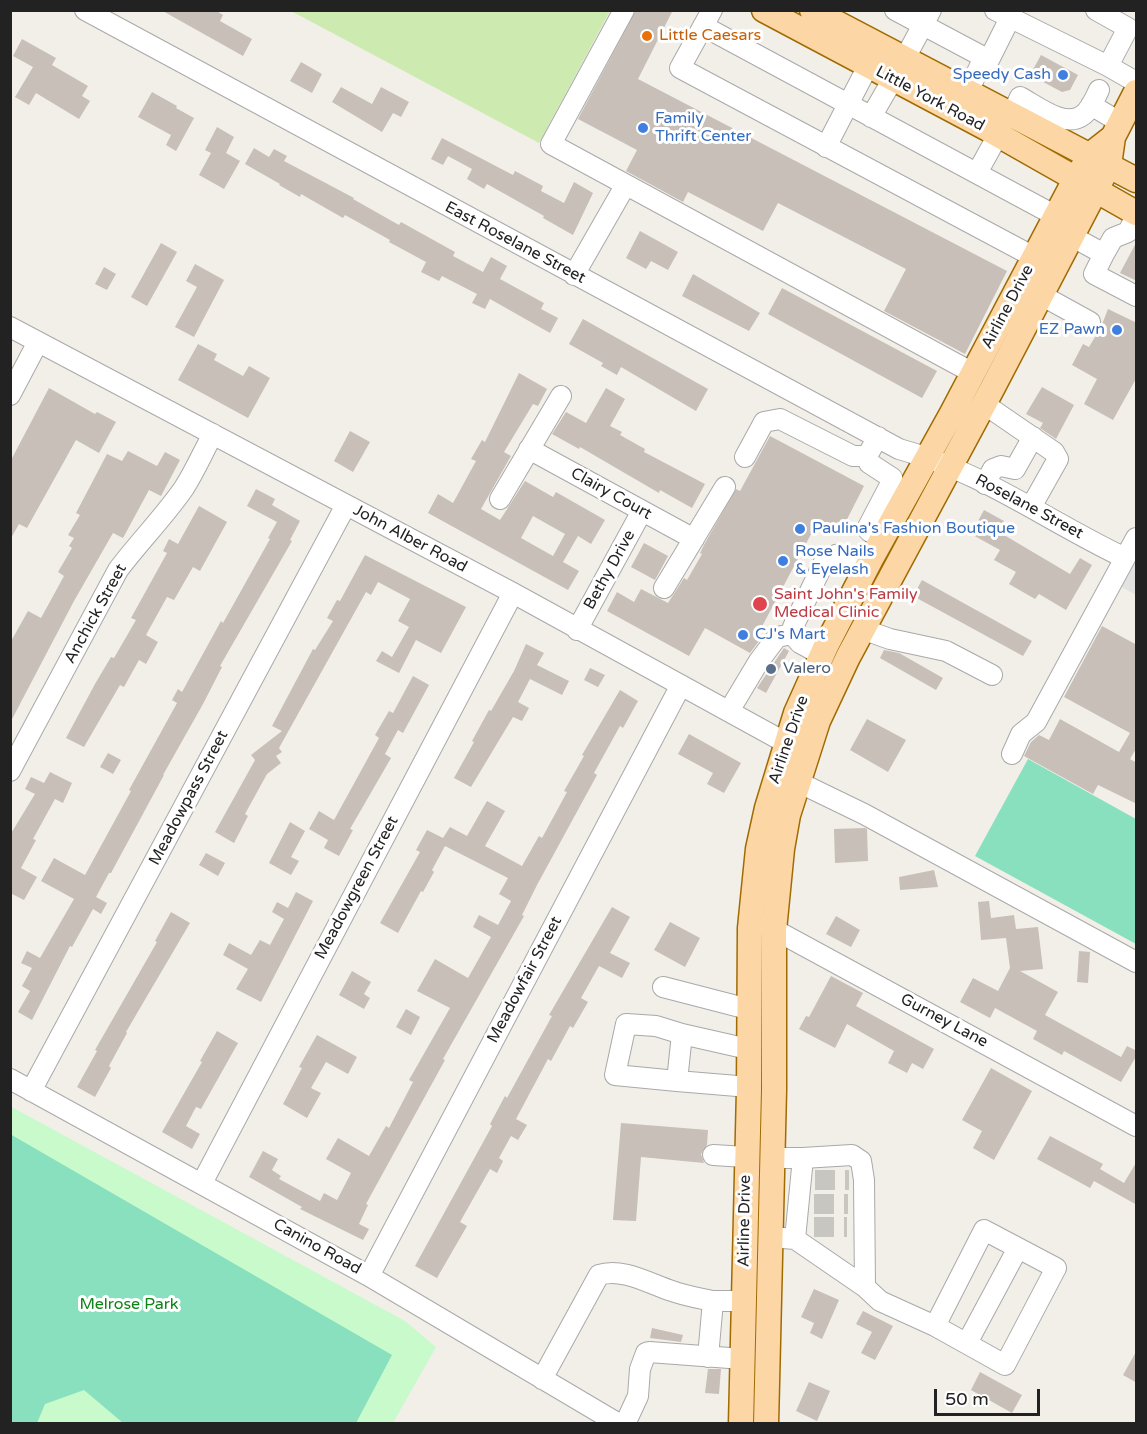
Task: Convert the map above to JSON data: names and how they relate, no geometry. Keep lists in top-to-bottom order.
{
  "streets": {
    "main road": ["Little York Road", "Airline Drive"],
    "street": [
      "East Roselane Street",
      "Clairy Court",
      "Roselane Street",
      "John Alber Road",
      "Bethy Drive",
      "Anchick Street",
      "Meadowpass Street",
      "Meadowgreen Street",
      "Meadowfair Street",
      "Gurney Lane",
      "Canino Road"
    ]
  },
  "crossings": [
    ["Little York Road", "Airline Drive"],
    ["East Roselane Street", "Airline Drive"],
    ["East Roselane Street", "Roselane Street"],
    ["Airline Drive", "Roselane Street"],
    ["Airline Drive", "John Alber Road"],
    ["Airline Drive", "Gurney Lane"],
    ["Clairy Court", "Bethy Drive"],
    ["John Alber Road", "Bethy Drive"],
    ["John Alber Road", "Anchick Street"],
    ["John Alber Road", "Meadowpass Street"],
    ["John Alber Road", "Meadowgreen Street"],
    ["John Alber Road", "Meadowfair Street"],
    ["Meadowpass Street", "Canino Road"],
    ["Meadowgreen Street", "Canino Road"],
    ["Meadowfair Street", "Canino Road"]
  ],
  "parks": ["Melrose Park"],
  "places": [
    "Little Caesars",
    "Speedy Cash",
    "Family Thrift Center",
    "EZ Pawn",
    "Paulina's Fashion Boutique",
    "Rose Nails & Eyelash",
    "Saint John's Family Medical Clinic",
    "CJ's Mart",
    "Valero"
  ],
  "scale_bar": "50 m"
}
